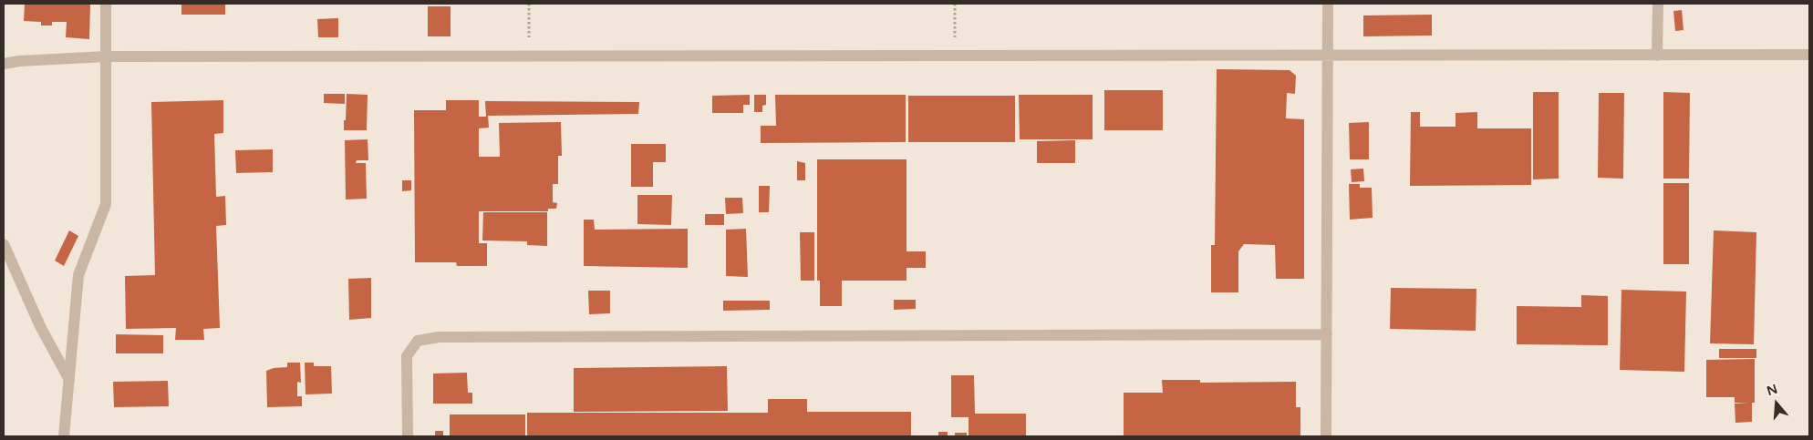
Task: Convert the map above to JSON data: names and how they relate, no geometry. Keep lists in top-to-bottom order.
{
  "north": "top"
}
